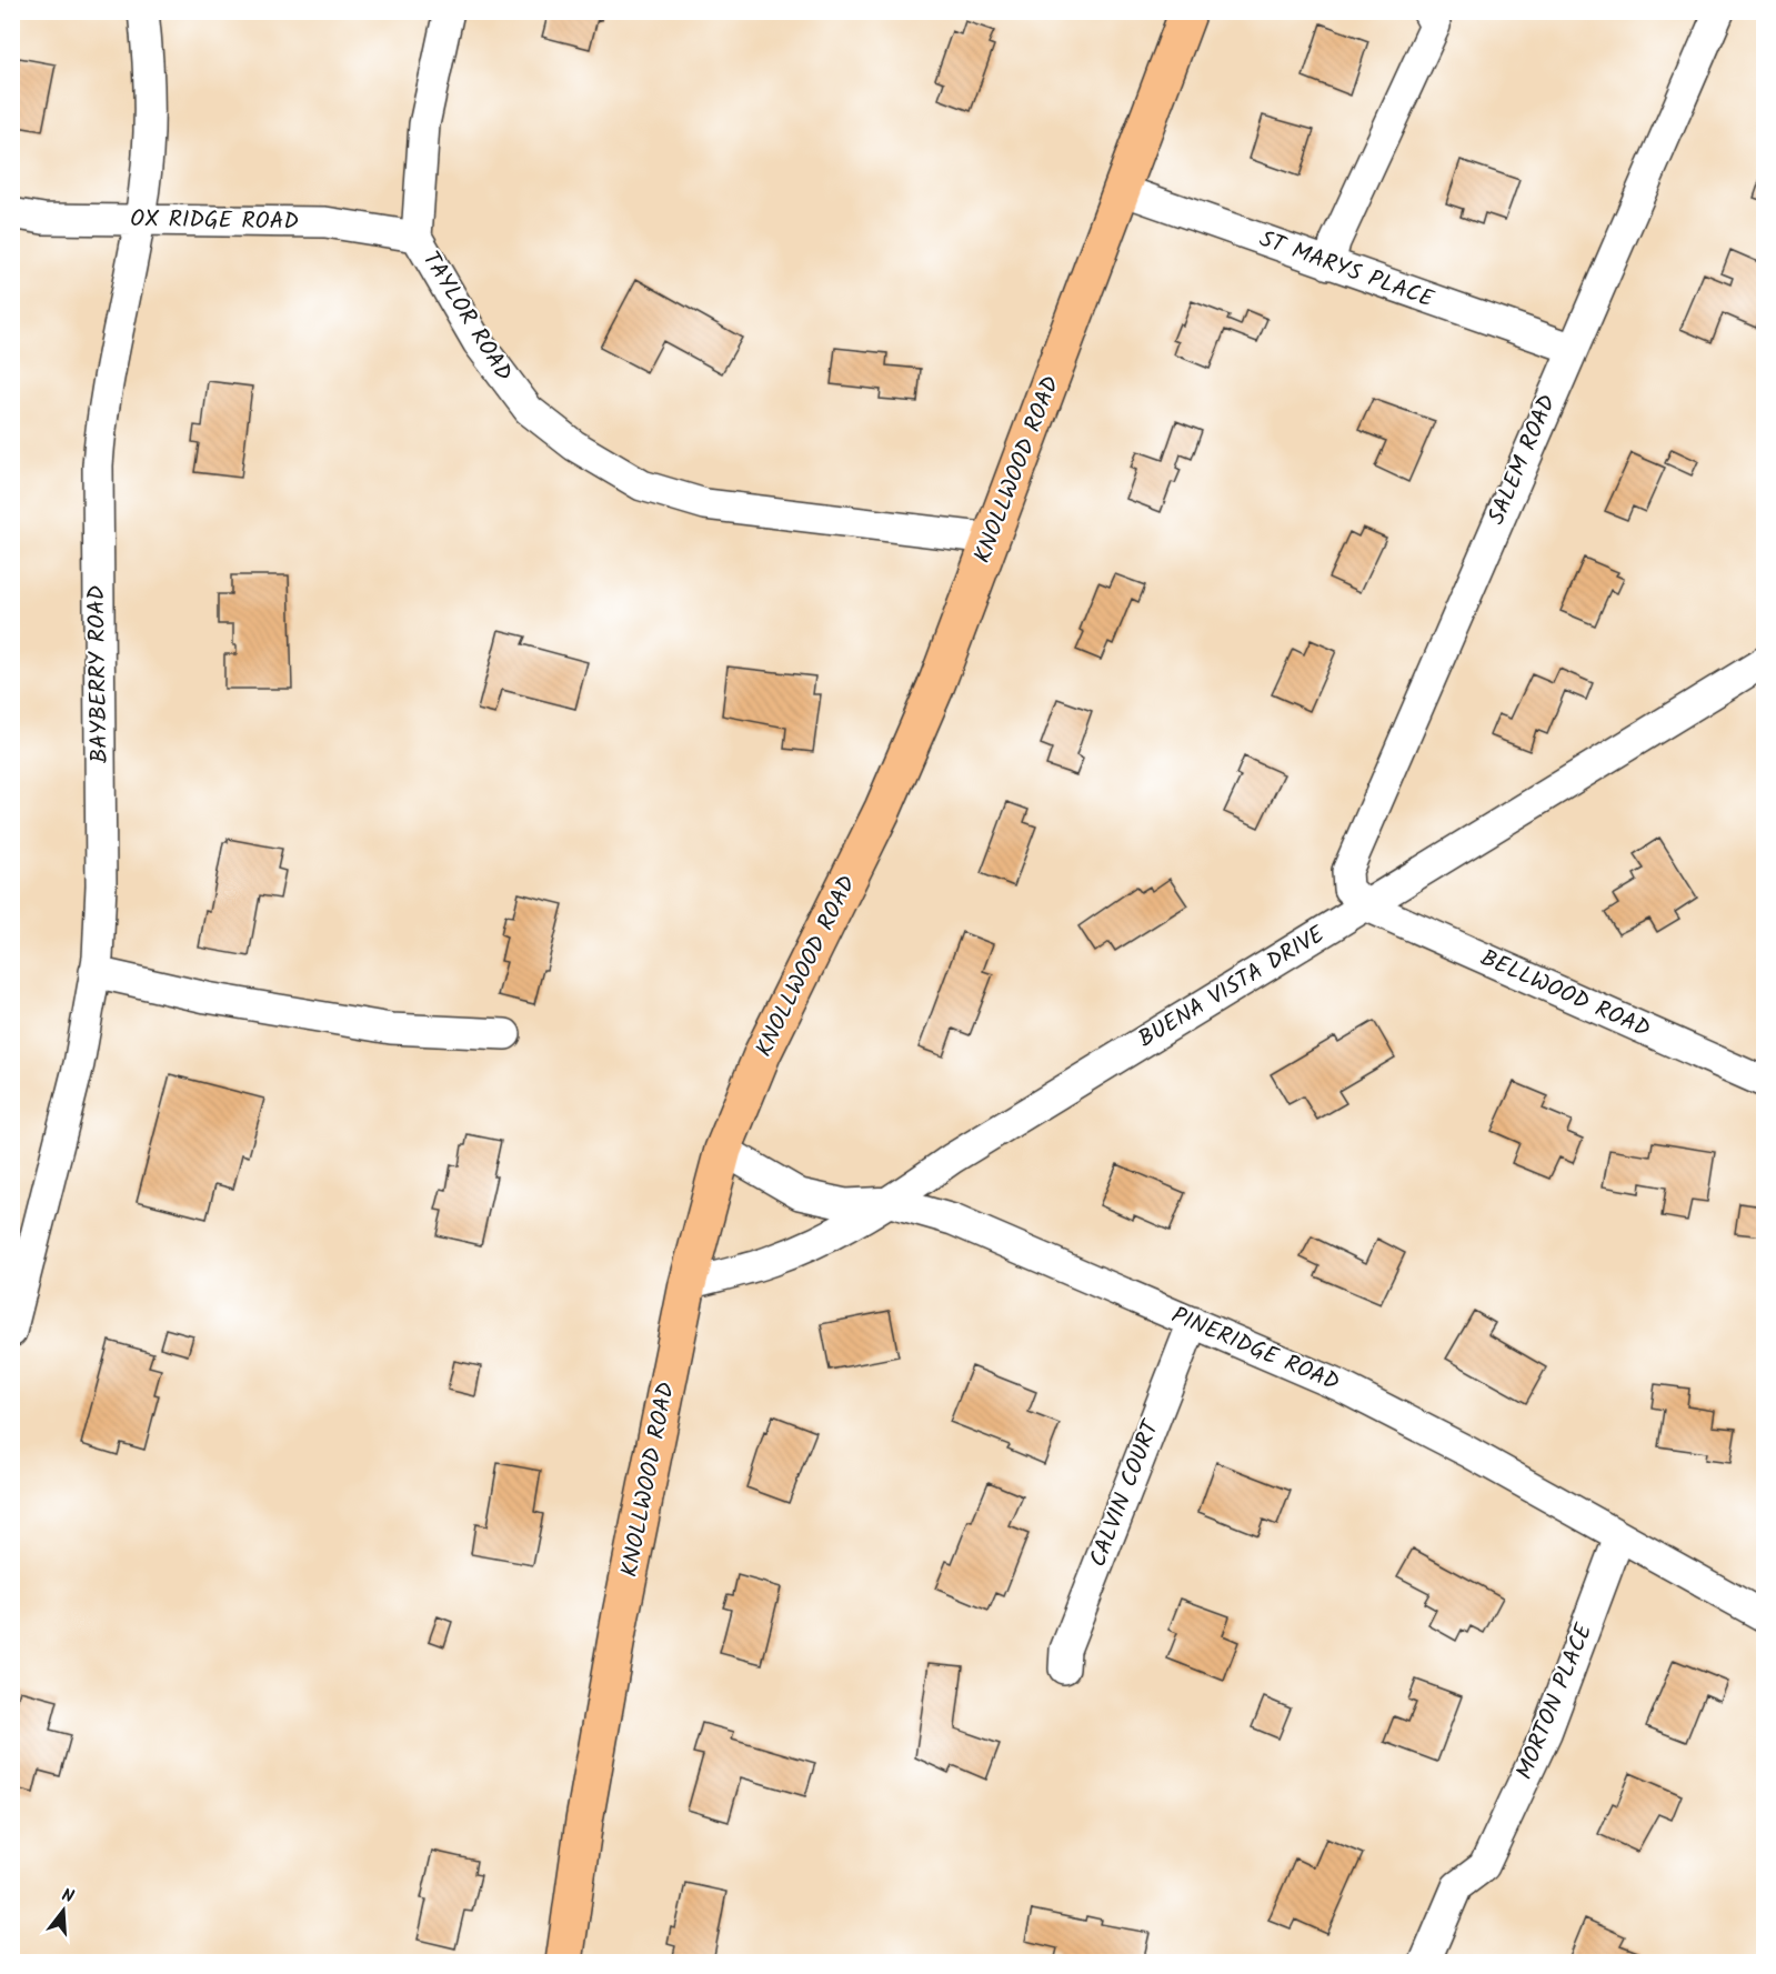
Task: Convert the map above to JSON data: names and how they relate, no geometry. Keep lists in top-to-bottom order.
{
  "streets": {
    "main road": ["KNOLLWOOD ROAD"],
    "street": [
      "OX RIDGE ROAD",
      "ST MARYS PLACE",
      "TAYLOR ROAD",
      "SALEM ROAD",
      "BAYBERRY ROAD",
      "BUENA VISTA DRIVE",
      "BELLWOOD ROAD",
      "PINERIDGE ROAD",
      "CALVIN COURT",
      "MORTON PLACE"
    ]
  },
  "crossings": [
    ["OX RIDGE ROAD", "TAYLOR ROAD"],
    ["OX RIDGE ROAD", "BAYBERRY ROAD"],
    ["ST MARYS PLACE", "SALEM ROAD"],
    ["ST MARYS PLACE", "KNOLLWOOD ROAD"],
    ["TAYLOR ROAD", "KNOLLWOOD ROAD"],
    ["SALEM ROAD", "BUENA VISTA DRIVE"],
    ["SALEM ROAD", "BELLWOOD ROAD"],
    ["KNOLLWOOD ROAD", "BUENA VISTA DRIVE"],
    ["KNOLLWOOD ROAD", "PINERIDGE ROAD"],
    ["BUENA VISTA DRIVE", "BELLWOOD ROAD"],
    ["BUENA VISTA DRIVE", "PINERIDGE ROAD"],
    ["PINERIDGE ROAD", "CALVIN COURT"],
    ["PINERIDGE ROAD", "MORTON PLACE"]
  ],
  "north": "top"
}
